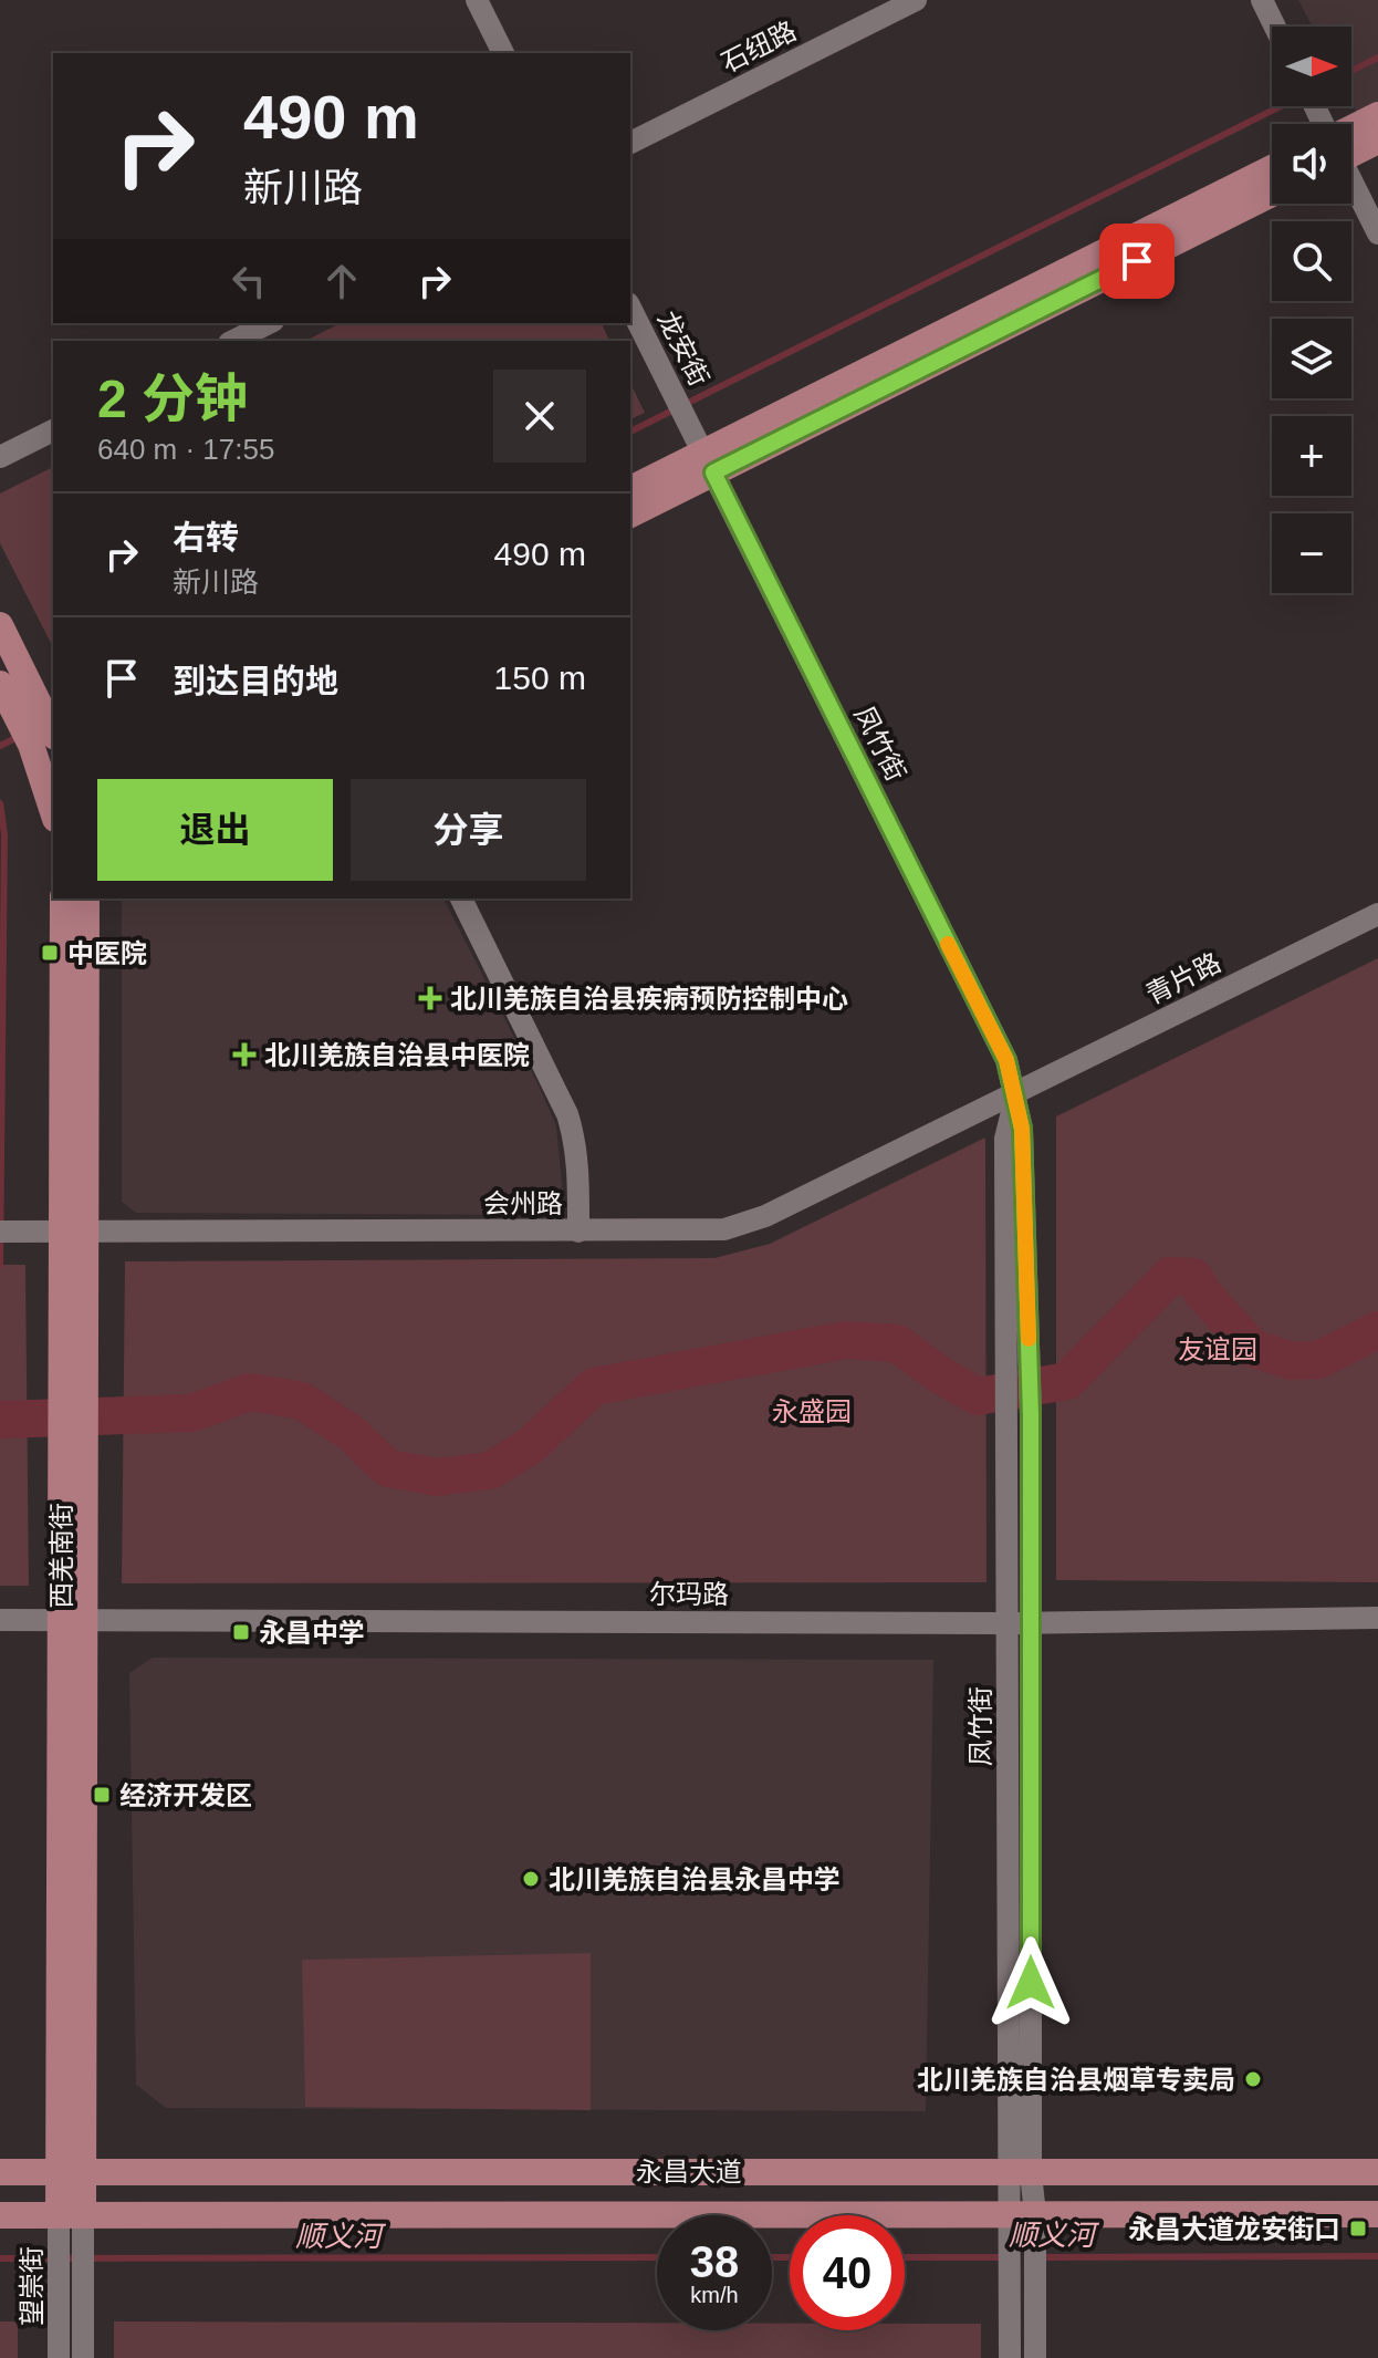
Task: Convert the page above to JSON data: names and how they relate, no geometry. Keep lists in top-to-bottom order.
{
  "streets": {
    "main road": ["西羌南街", "永昌大道"],
    "street": [
      "石纽路",
      "龙安街",
      "凤竹街",
      "青片路",
      "会州路",
      "尔玛路",
      "望崇街"
    ]
  },
  "crossings": [
    ["龙安街", "凤竹街"],
    ["凤竹街", "青片路"],
    ["凤竹街", "会州路"],
    ["凤竹街", "尔玛路"],
    ["凤竹街", "永昌大道"],
    ["青片路", "会州路"],
    ["会州路", "西羌南街"],
    ["西羌南街", "尔玛路"],
    ["西羌南街", "永昌大道"],
    ["西羌南街", "望崇街"],
    ["永昌大道", "望崇街"]
  ],
  "water": ["顺义河"],
  "parks": ["友谊园", "永盛园"],
  "places": {
    "transit": [
      "中医院",
      "永昌中学",
      "经济开发区",
      "永昌大道龙安街口"
    ],
    "health": ["北川羌族自治县疾病预防控制中心", "北川羌族自治县中医院"],
    "other": ["北川羌族自治县永昌中学", "北川羌族自治县烟草专卖局"]
  },
  "north": "right",
  "page": {
    "map_buttons": ["+", "−"],
    "turn": ["490 m", "新川路"],
    "heading": ["2 分钟", "640 m · 17:55"],
    "list": [
      {
        "name": "右转",
        "note": "新川路",
        "value": "490 m"
      },
      {
        "name": "到达目的地",
        "value": "150 m"
      }
    ],
    "buttons": ["退出", "分享"],
    "speed": "38 km/h",
    "limit": "40"
  }
}
